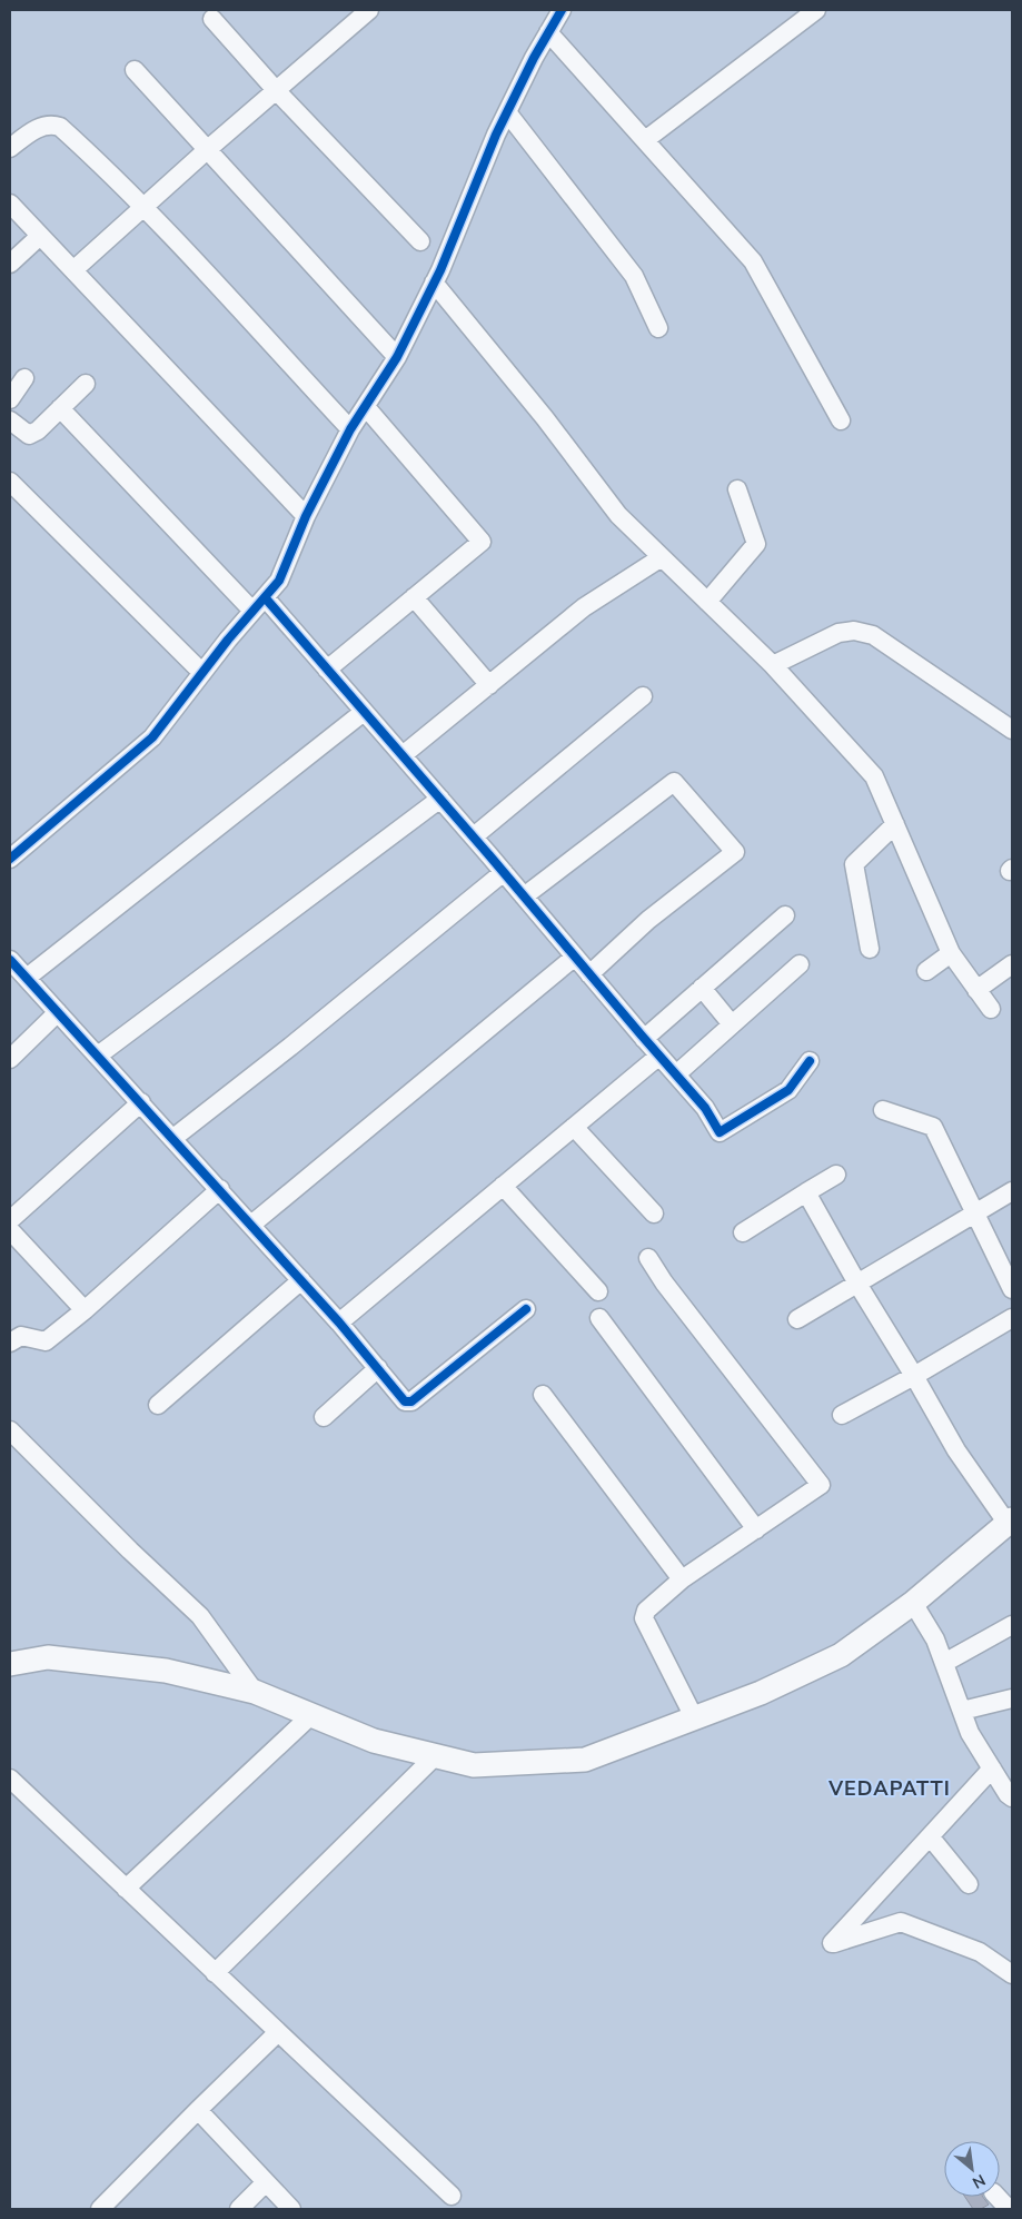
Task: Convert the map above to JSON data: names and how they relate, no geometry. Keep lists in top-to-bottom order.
{
  "districts": ["VEDAPATTI"],
  "north": "bottom right"
}
